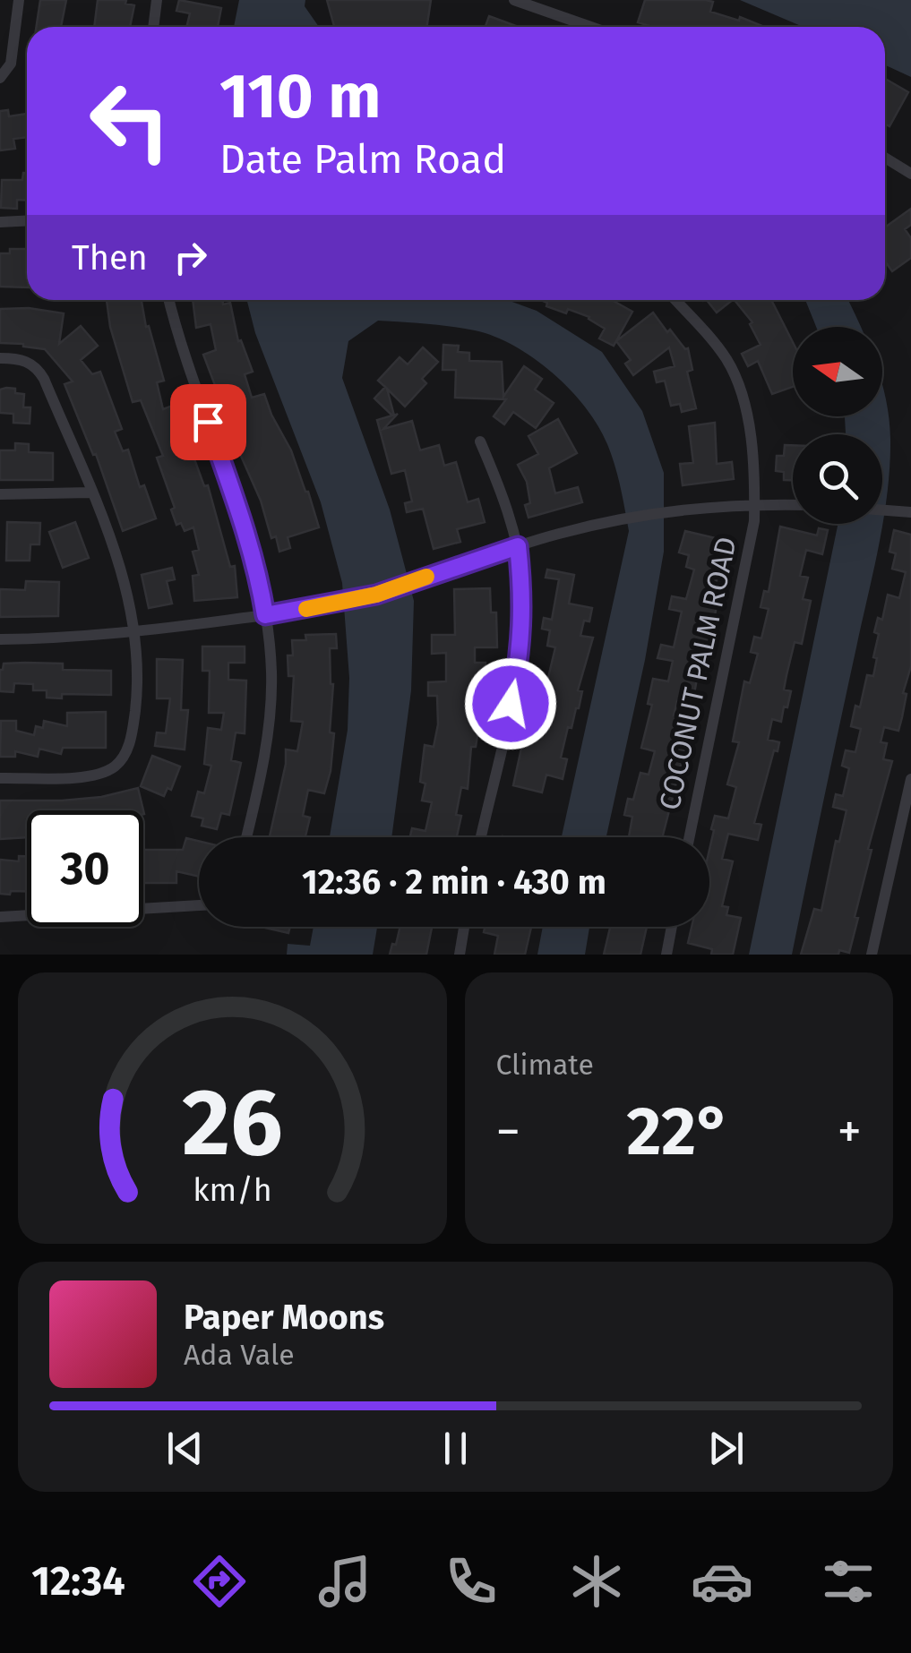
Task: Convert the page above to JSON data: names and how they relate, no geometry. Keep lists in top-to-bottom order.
{
  "streets": {
    "street": ["COCONUT PALM ROAD"]
  },
  "north": "left",
  "page": {
    "turn": ["110 m", "Date Palm Road"],
    "then": "Then",
    "limit": "30",
    "trip": "12:36 · 2 min · 430 m",
    "tile": "Climate",
    "heat": ["−", "22°", "+"],
    "song": ["Paper Moons", "Ada Vale"],
    "tabs": "12:34",
    "gauge": ["26", "km/h"]
  }
}
